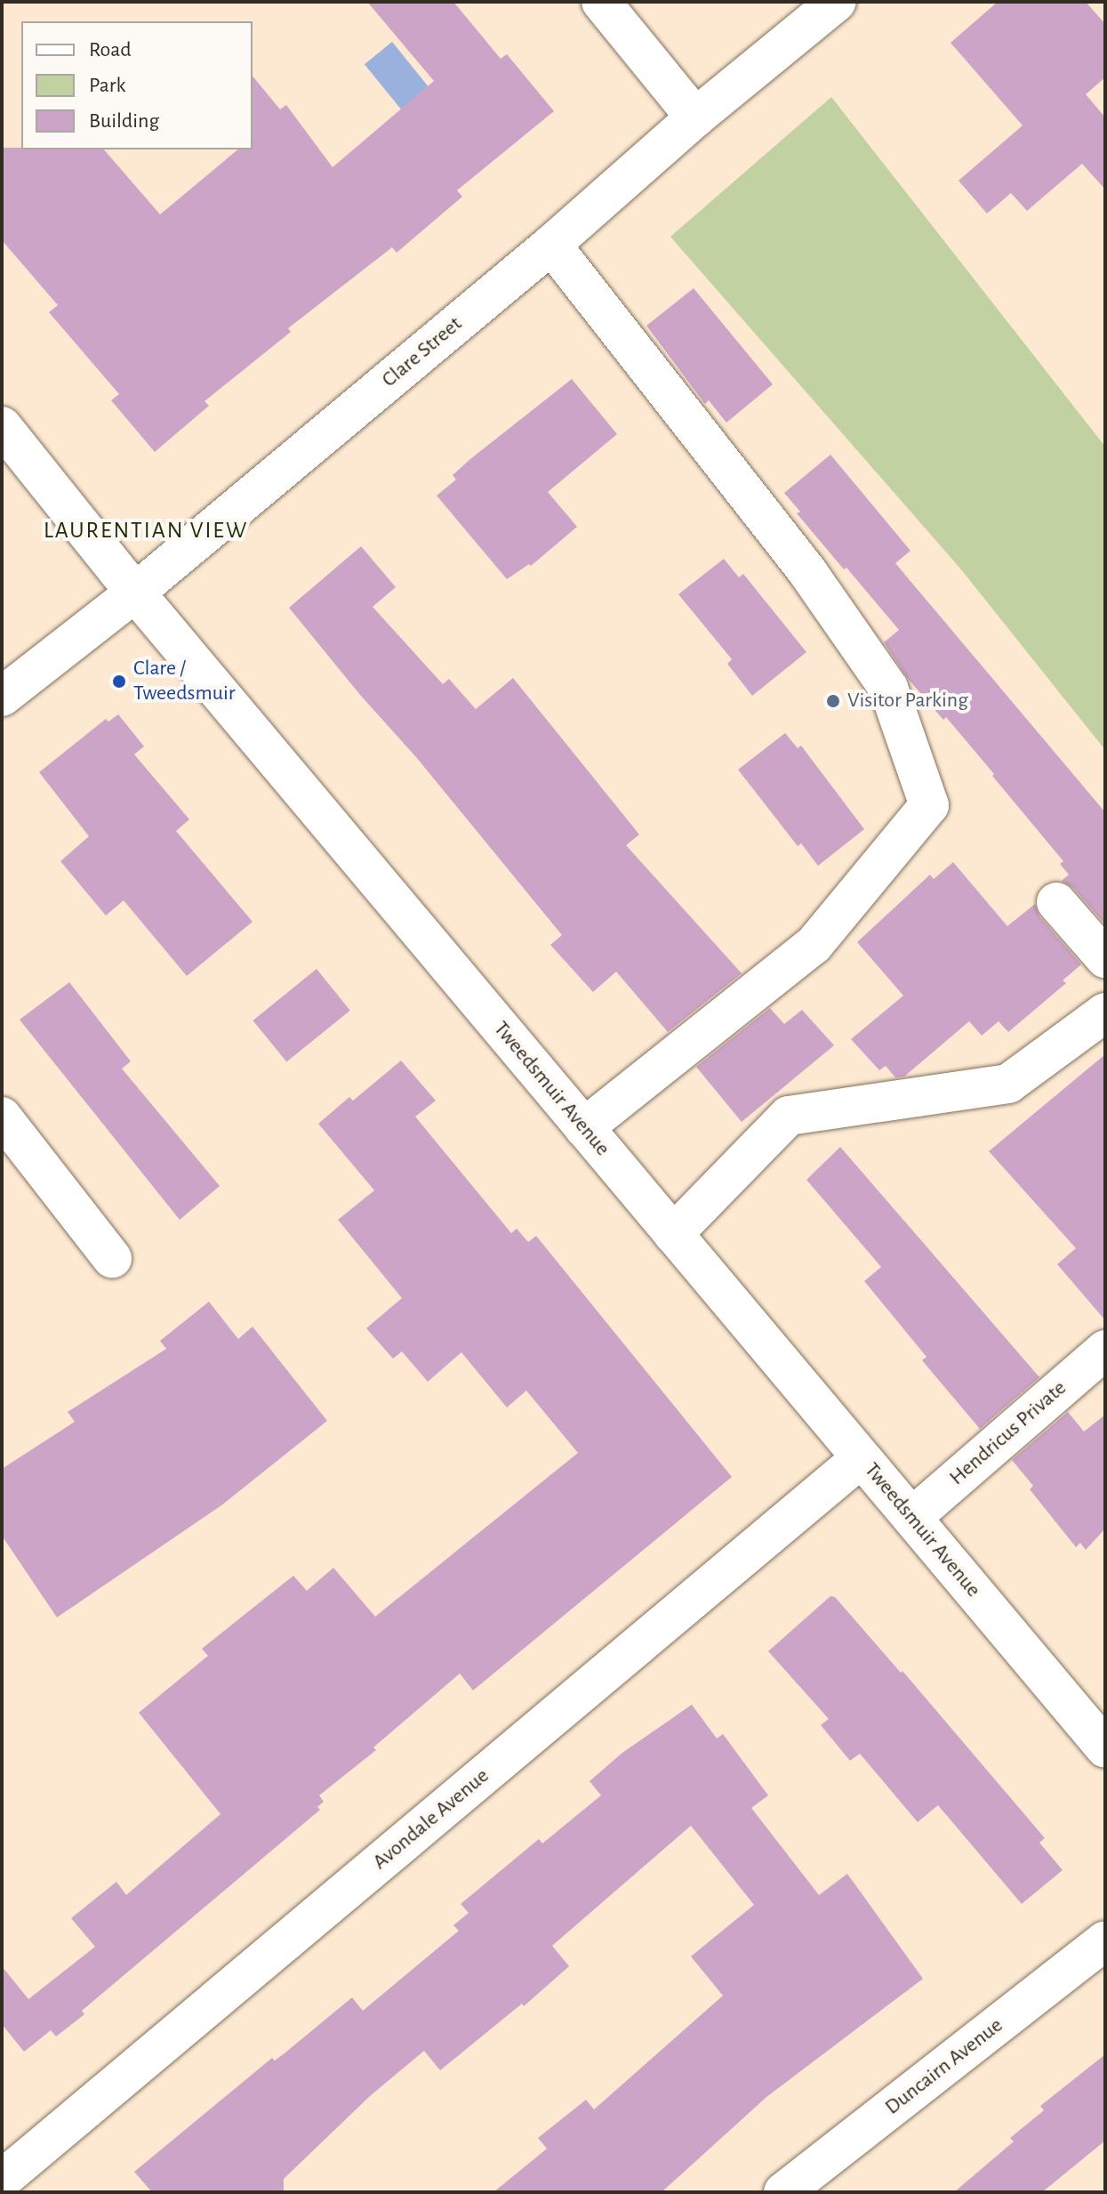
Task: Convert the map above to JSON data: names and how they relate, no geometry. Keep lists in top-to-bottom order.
{
  "streets": {
    "street": [
      "Clare Street",
      "Tweedsmuir Avenue",
      "Hendricus Private",
      "Avondale Avenue",
      "Duncairn Avenue"
    ]
  },
  "crossings": [
    ["Clare Street", "Tweedsmuir Avenue"],
    ["Tweedsmuir Avenue", "Hendricus Private"],
    ["Tweedsmuir Avenue", "Avondale Avenue"]
  ],
  "districts": ["LAURENTIAN VIEW"],
  "places": ["Clare / Tweedsmuir", "Visitor Parking"],
  "legend": ["Road", "Park", "Building"]
}
